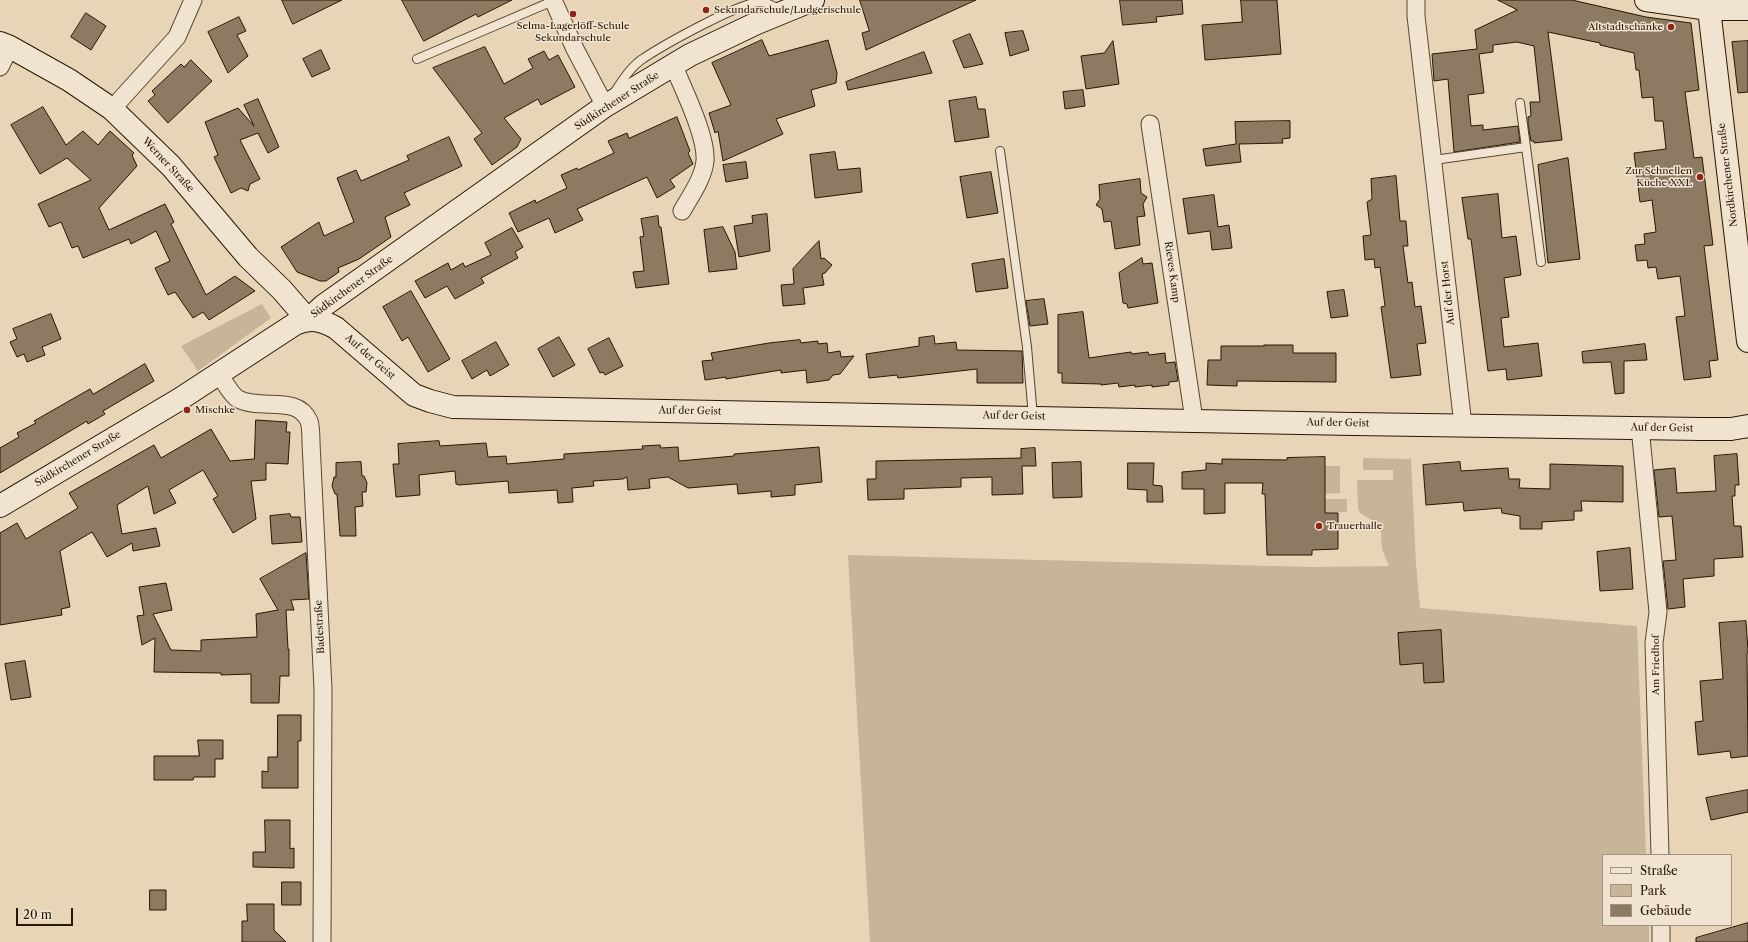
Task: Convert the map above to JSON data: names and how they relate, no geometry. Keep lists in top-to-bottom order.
{
  "streets": {
    "street": [
      "Südkirchener Straße",
      "Werner Straße",
      "Nordkirchener Straße",
      "Rieves Kamp",
      "Auf der Horst",
      "Auf der Geist",
      "Badestraße",
      "Am Friedhof"
    ]
  },
  "crossings": [
    ["Südkirchener Straße", "Werner Straße"],
    ["Südkirchener Straße", "Auf der Geist"],
    ["Südkirchener Straße", "Badestraße"],
    ["Werner Straße", "Auf der Geist"],
    ["Rieves Kamp", "Auf der Geist"],
    ["Auf der Horst", "Auf der Geist"],
    ["Auf der Geist", "Am Friedhof"]
  ],
  "places": [
    "Sekundarschule/Ludgerischule",
    "Selma-Lagerlöff-Schule Sekundarschule",
    "Altstadtschänke",
    "Zur Schnellen Küche XXL",
    "Mischke",
    "Trauerhalle"
  ],
  "legend": ["Straße", "Park", "Gebäude"],
  "scale_bar": "20 m"
}
